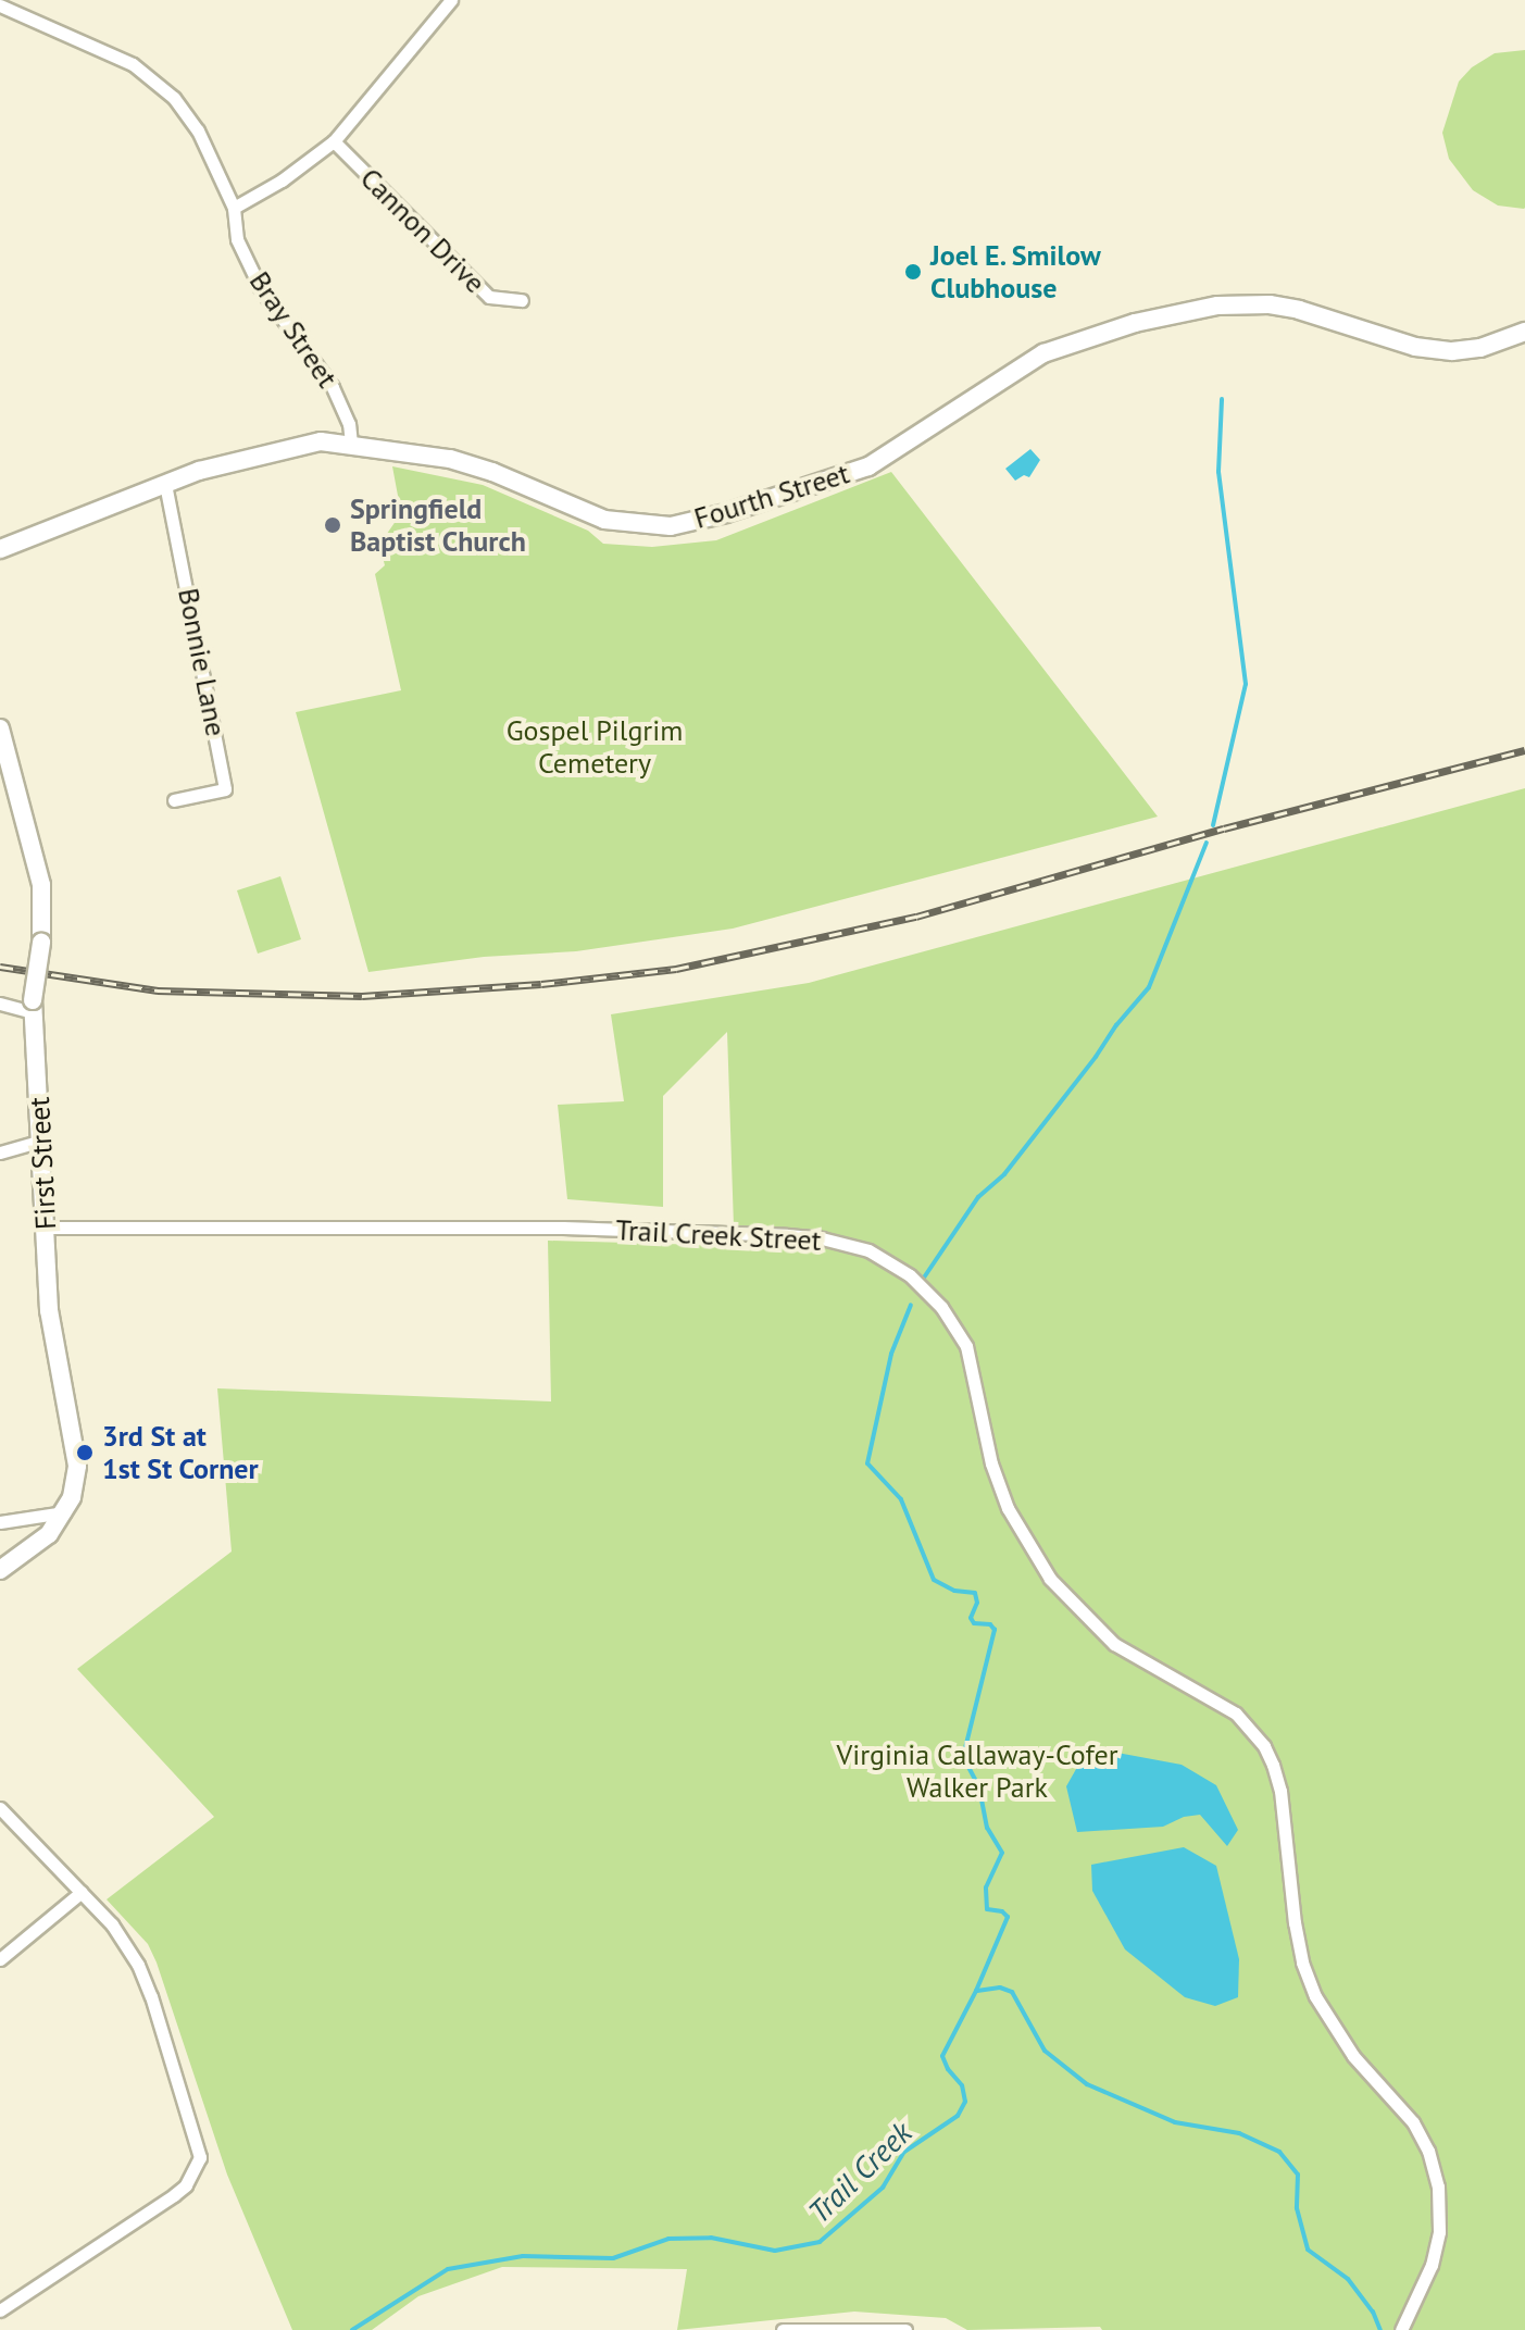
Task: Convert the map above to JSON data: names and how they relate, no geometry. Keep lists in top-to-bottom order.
{
  "streets": {
    "street": [
      "Cannon Drive",
      "Bray Street",
      "Fourth Street",
      "Bonnie Lane",
      "First Street",
      "Trail Creek Street"
    ]
  },
  "crossings": [
    ["Bray Street", "Fourth Street"],
    ["Fourth Street", "Bonnie Lane"],
    ["First Street", "Trail Creek Street"]
  ],
  "water": ["Trail Creek"],
  "parks": ["Gospel Pilgrim Cemetery", "Virginia Callaway-Cofer Walker Park"],
  "places": ["Joel E. Smilow Clubhouse", "Springfield Baptist Church", "3rd St at 1st St Corner"]
}
